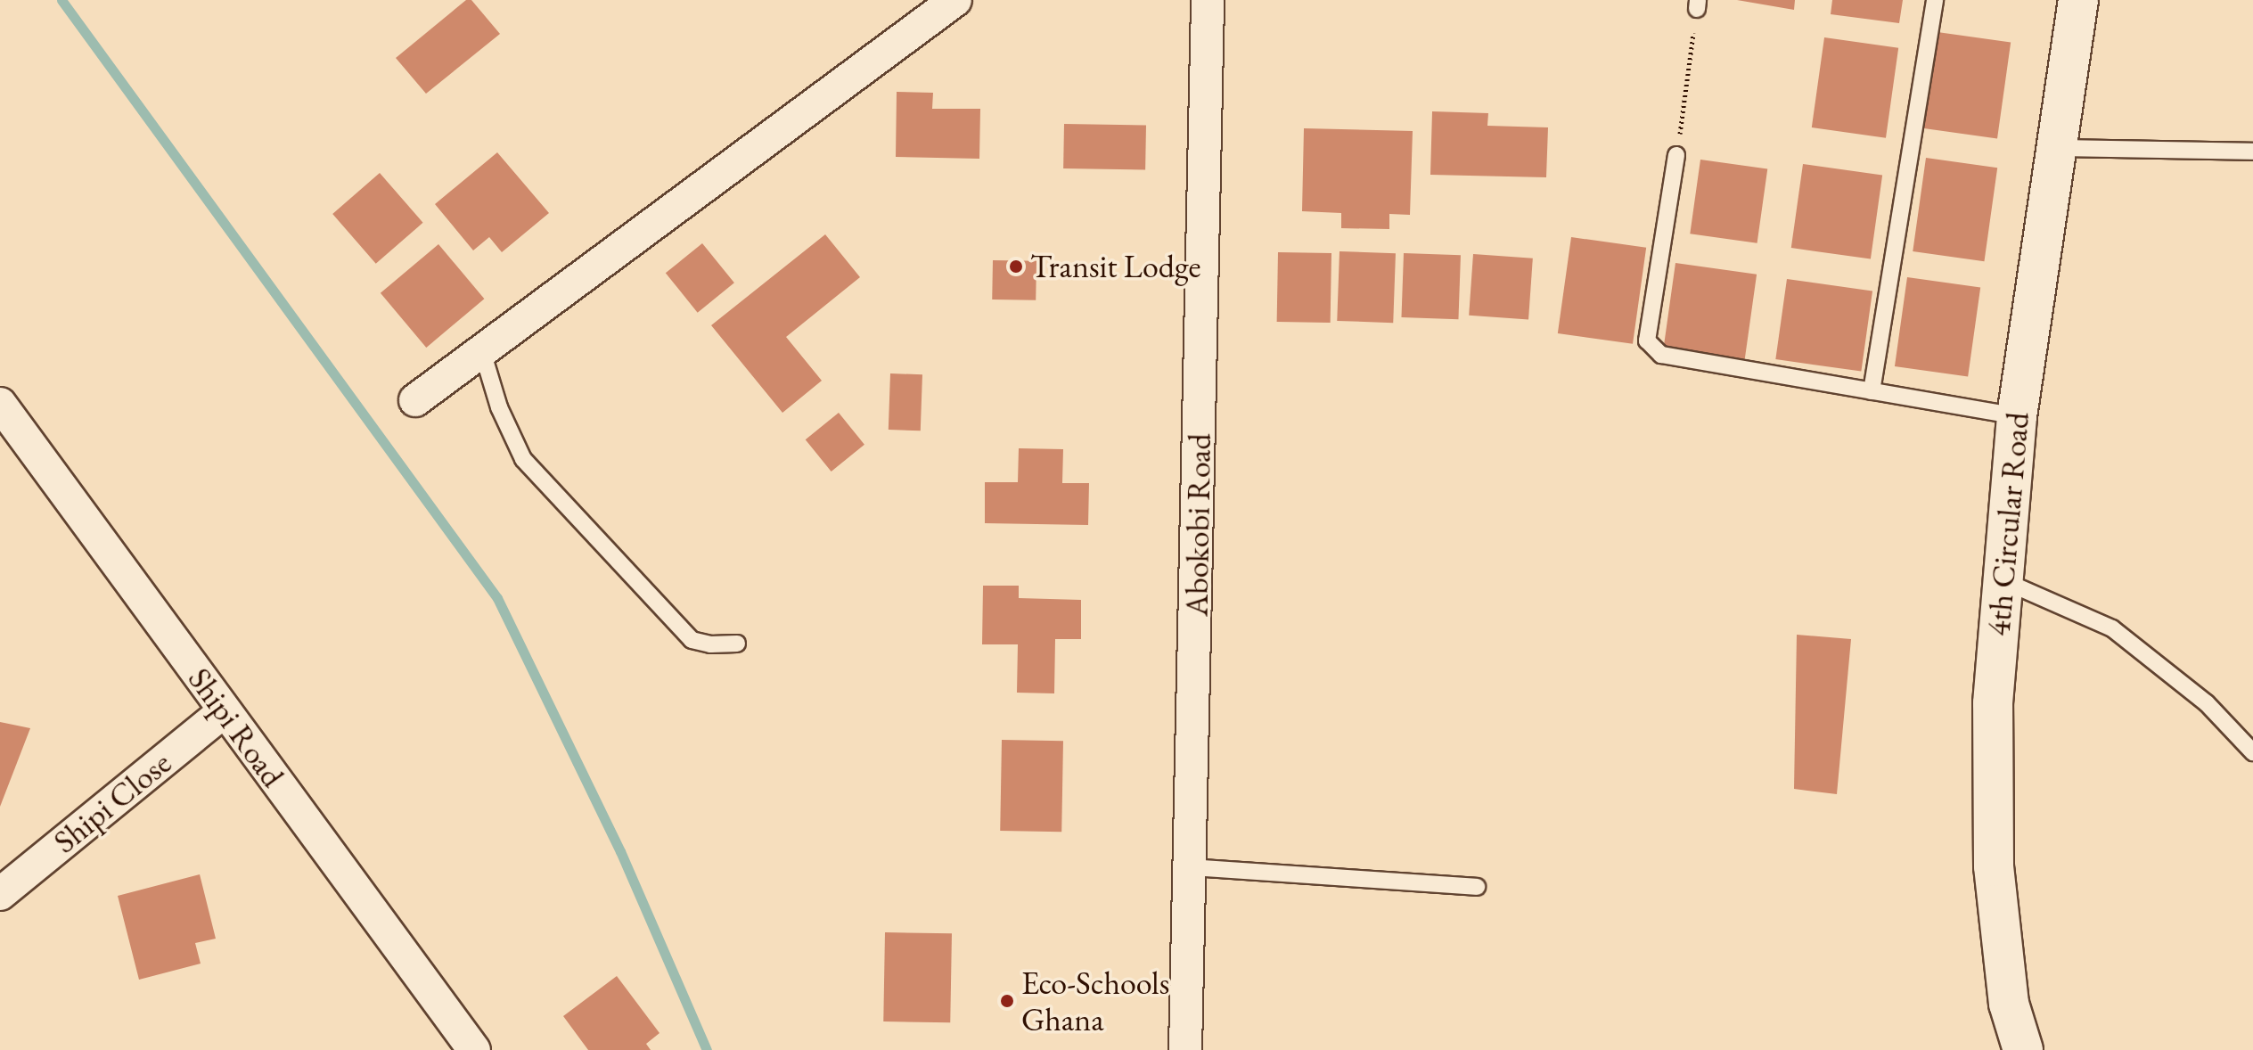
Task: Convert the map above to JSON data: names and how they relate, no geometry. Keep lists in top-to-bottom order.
{
  "streets": {
    "street": [
      "4th Circular Road",
      "Abokobi Road",
      "Shipi Road",
      "Shipi Close"
    ]
  },
  "crossings": [
    ["Shipi Road", "Shipi Close"]
  ],
  "places": ["Transit Lodge", "Eco-Schools Ghana"]
}
